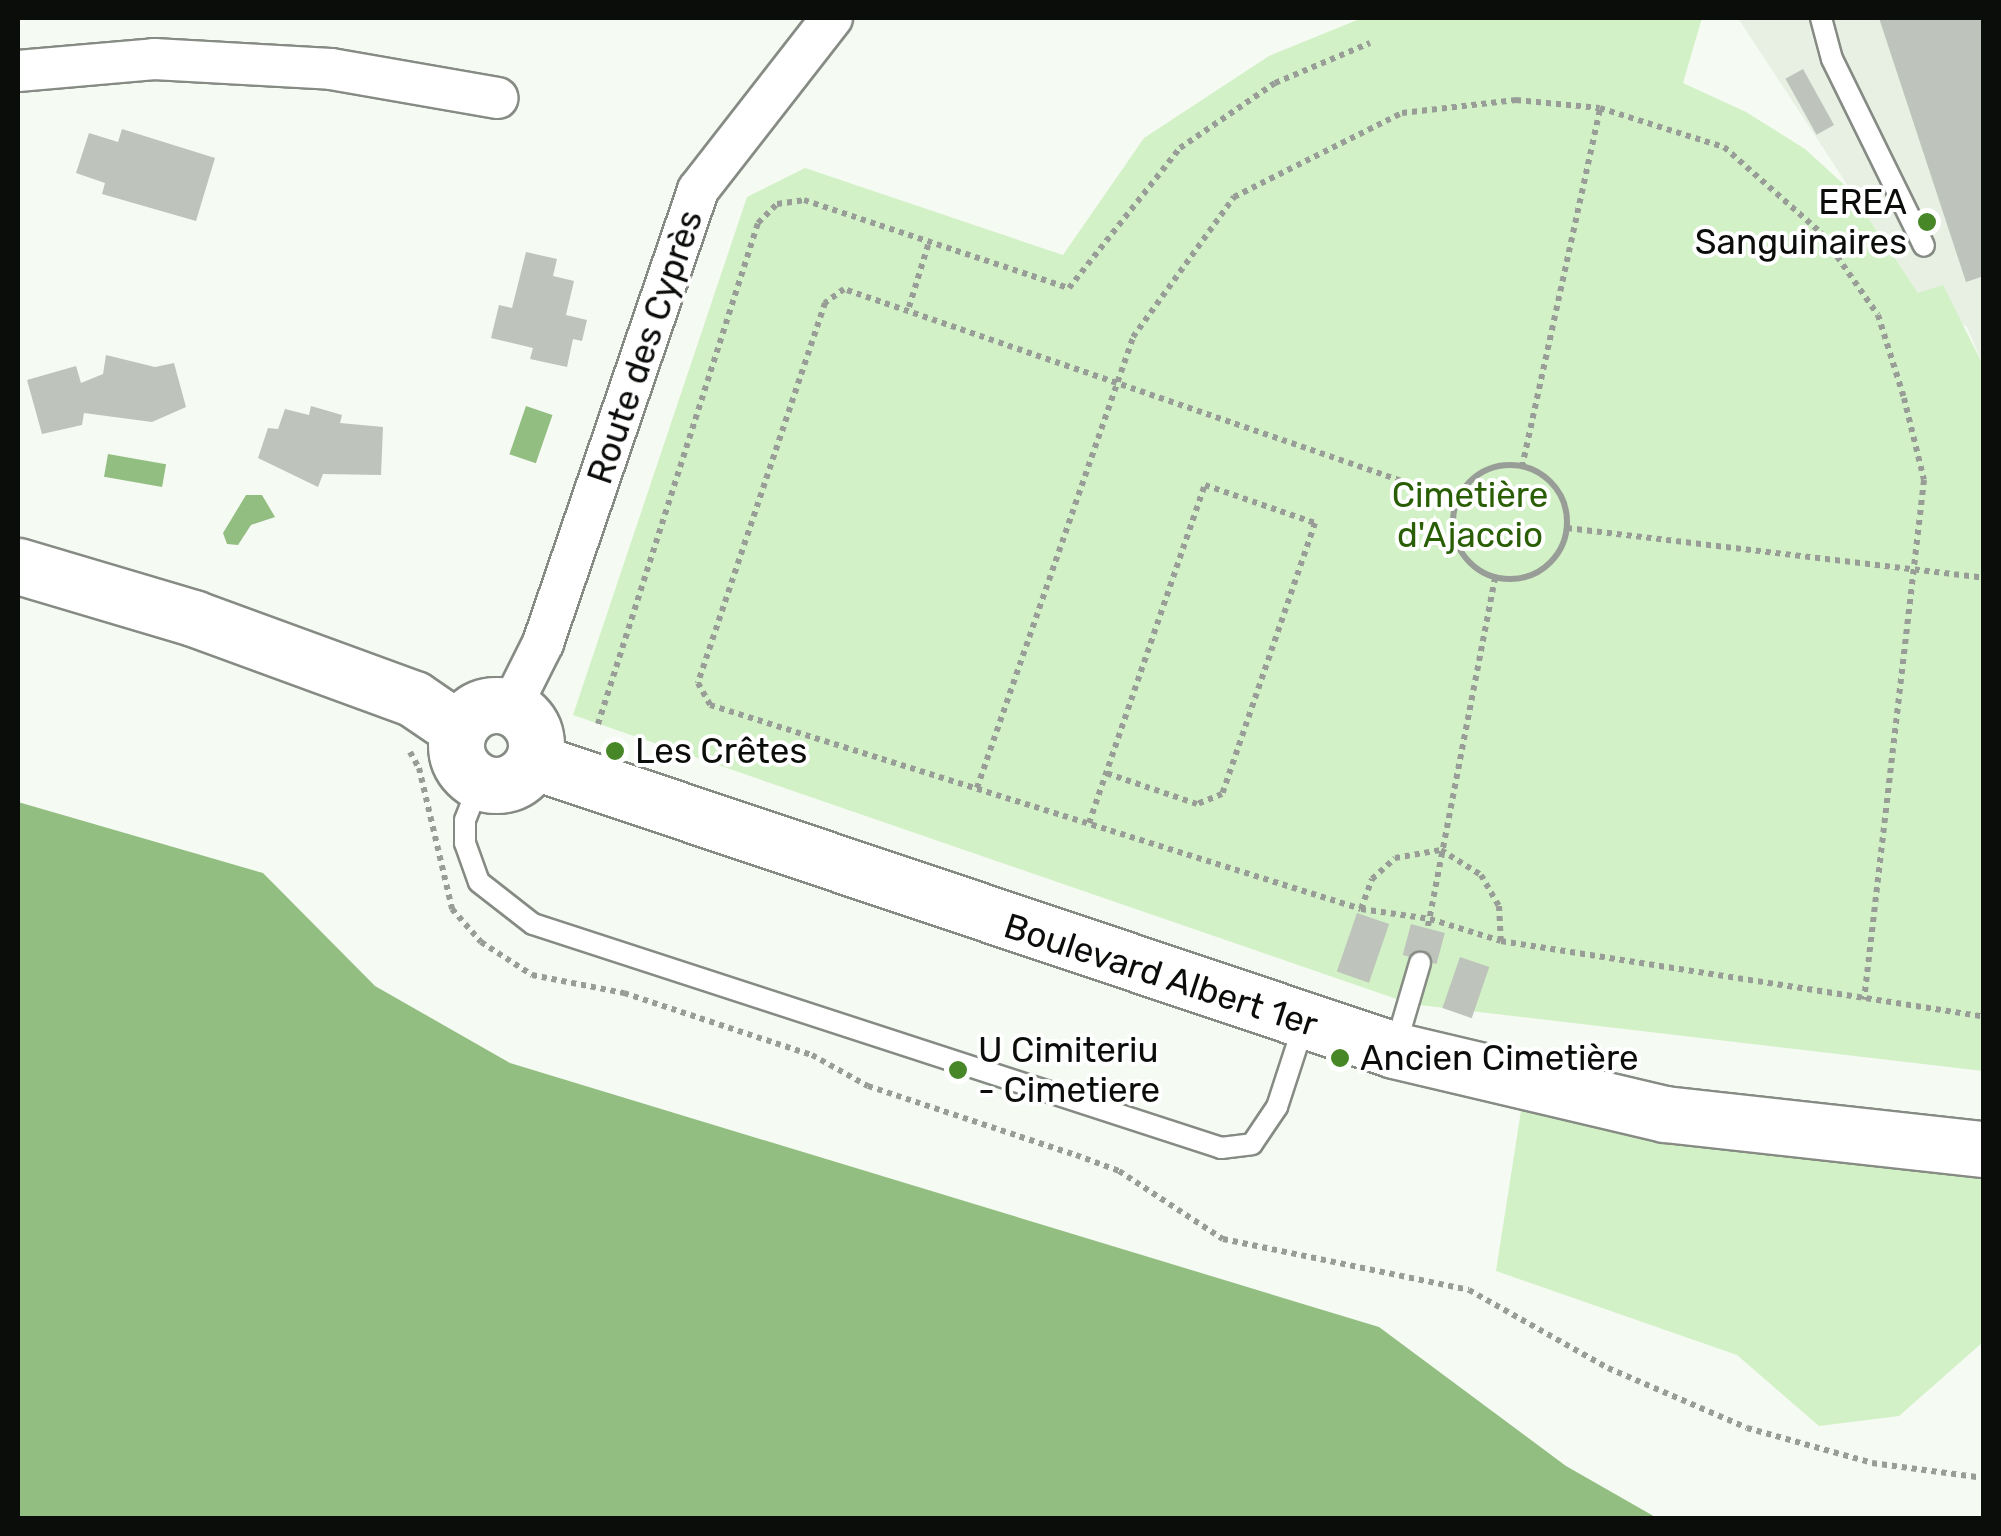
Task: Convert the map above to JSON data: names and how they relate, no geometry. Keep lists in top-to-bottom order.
{
  "streets": {
    "main road": ["Boulevard Albert 1er"],
    "street": ["Route des Cyprès"]
  },
  "crossings": [
    ["Route des Cyprès", "Boulevard Albert 1er"]
  ],
  "parks": ["Cimetière d'Ajaccio"],
  "places": [
    "EREA Sanguinaires",
    "Les Crêtes",
    "Ancien Cimetière",
    "U Cimiteriu - Cimetiere"
  ]
}
